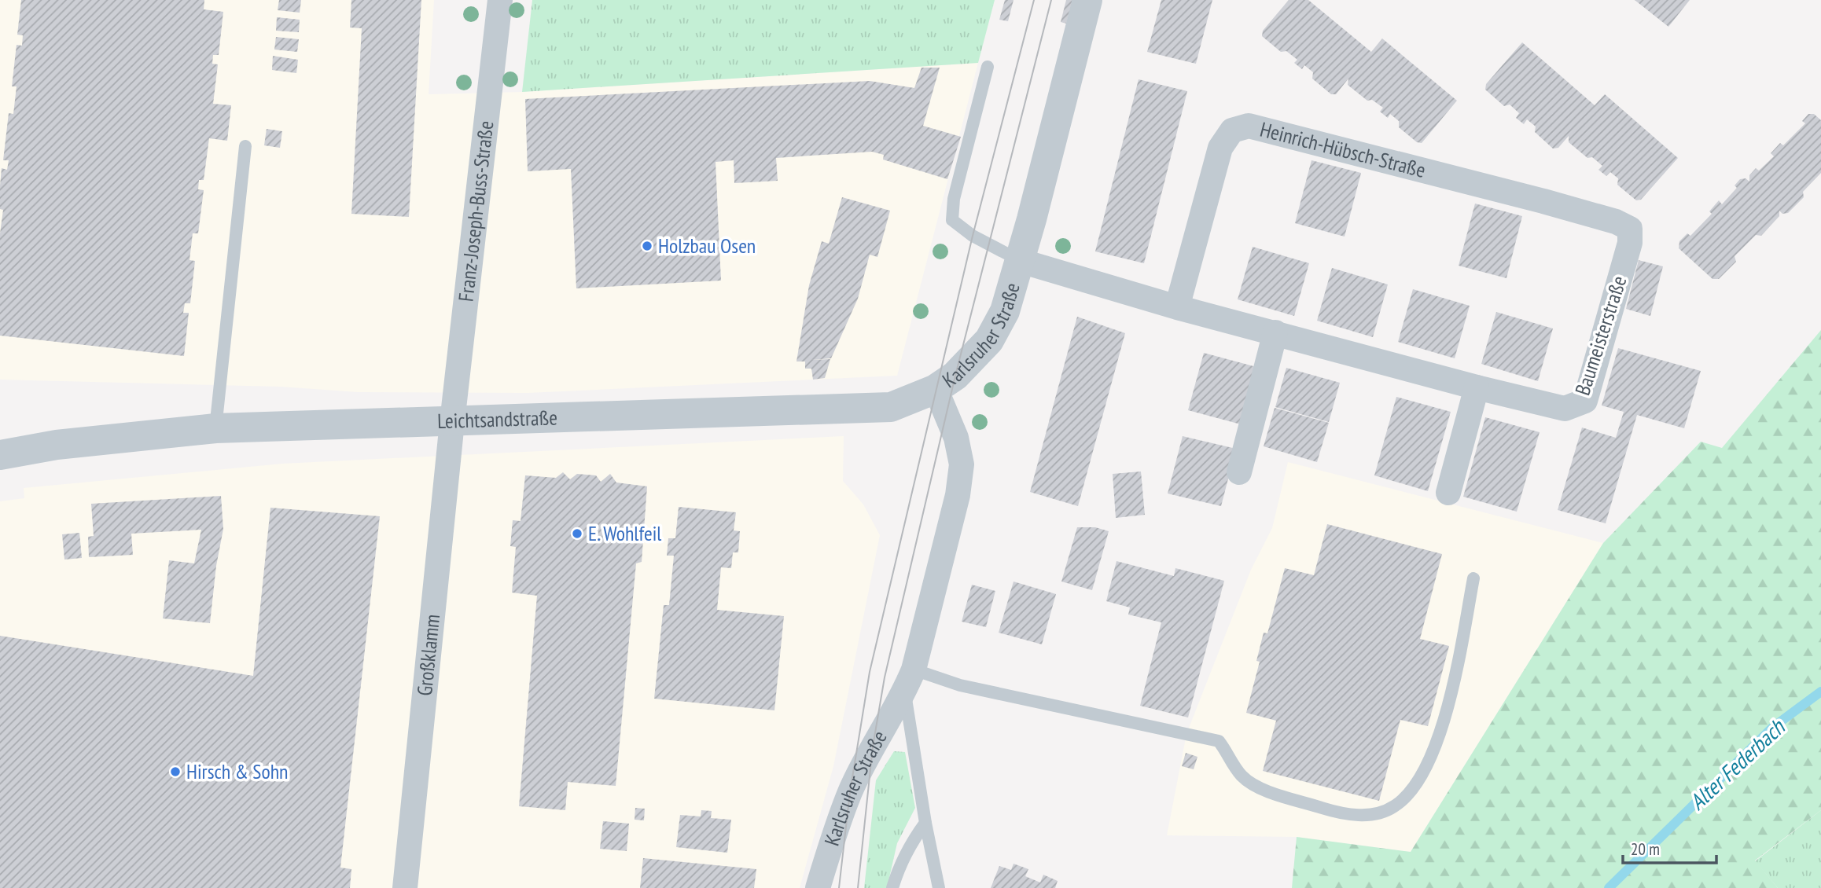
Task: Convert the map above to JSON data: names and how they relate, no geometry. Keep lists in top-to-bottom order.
{
  "streets": {
    "street": [
      "Heinrich-Hübsch-Straße",
      "Franz-Joseph-Buss-Straße",
      "Karlsruher Straße",
      "Baumeisterstraße",
      "Leichtsandstraße",
      "Großklamm"
    ]
  },
  "crossings": [
    ["Heinrich-Hübsch-Straße", "Baumeisterstraße"],
    ["Franz-Joseph-Buss-Straße", "Leichtsandstraße"],
    ["Franz-Joseph-Buss-Straße", "Großklamm"],
    ["Karlsruher Straße", "Leichtsandstraße"],
    ["Leichtsandstraße", "Großklamm"]
  ],
  "water": ["Alter Federbach"],
  "places": ["Holzbau Osen", "E. Wohlfeil", "Hirsch & Sohn"],
  "scale_bar": "20 m"
}
